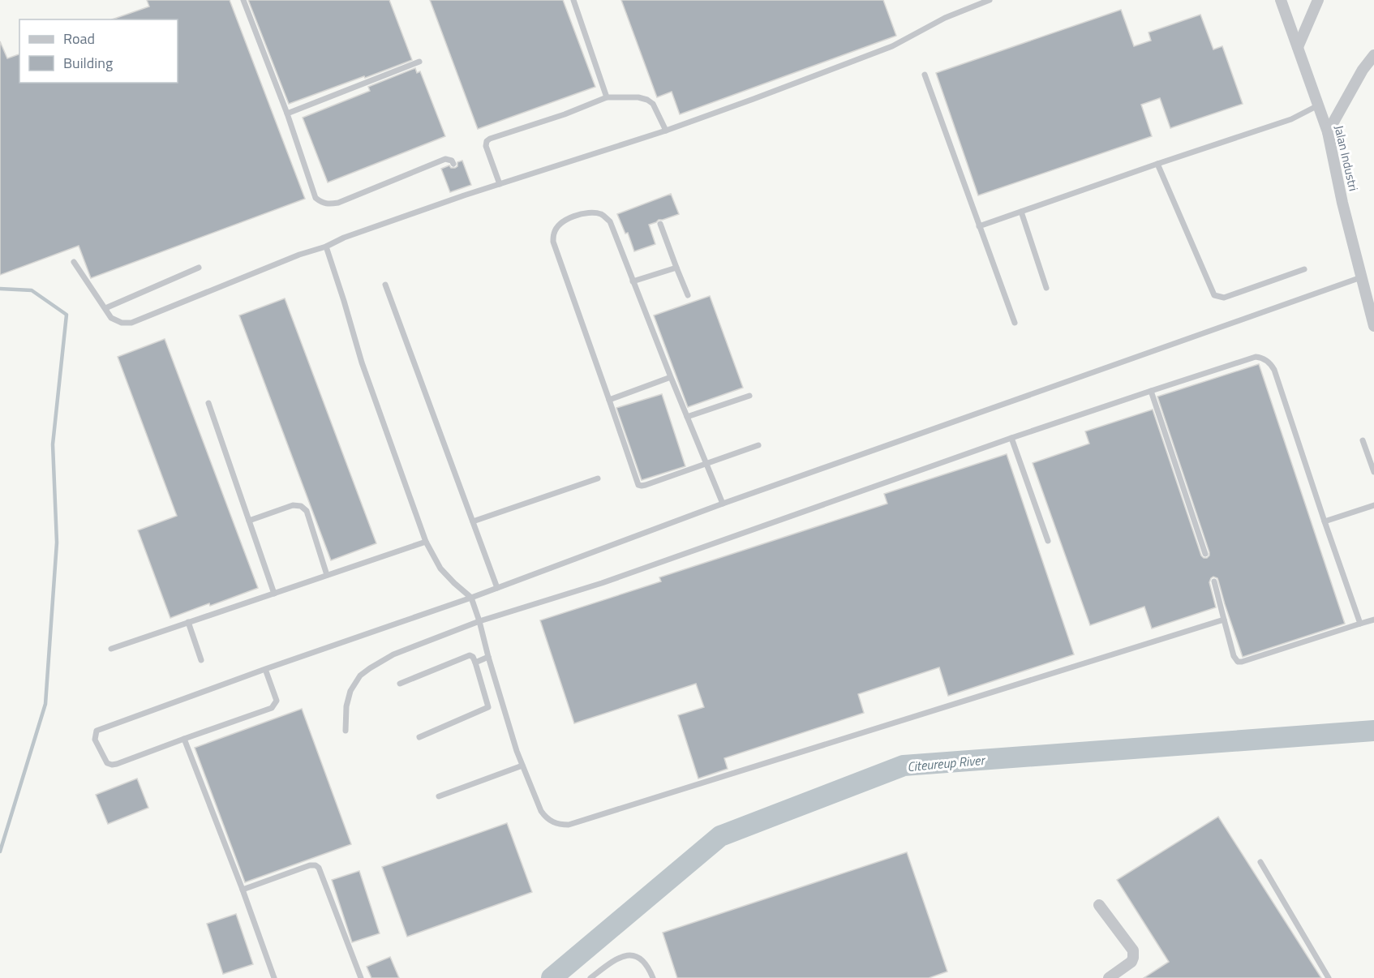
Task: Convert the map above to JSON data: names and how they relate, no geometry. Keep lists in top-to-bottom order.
{
  "streets": {
    "street": ["Jalan Industri"]
  },
  "water": ["Citeureup River"],
  "legend": ["Road", "Building"]
}
